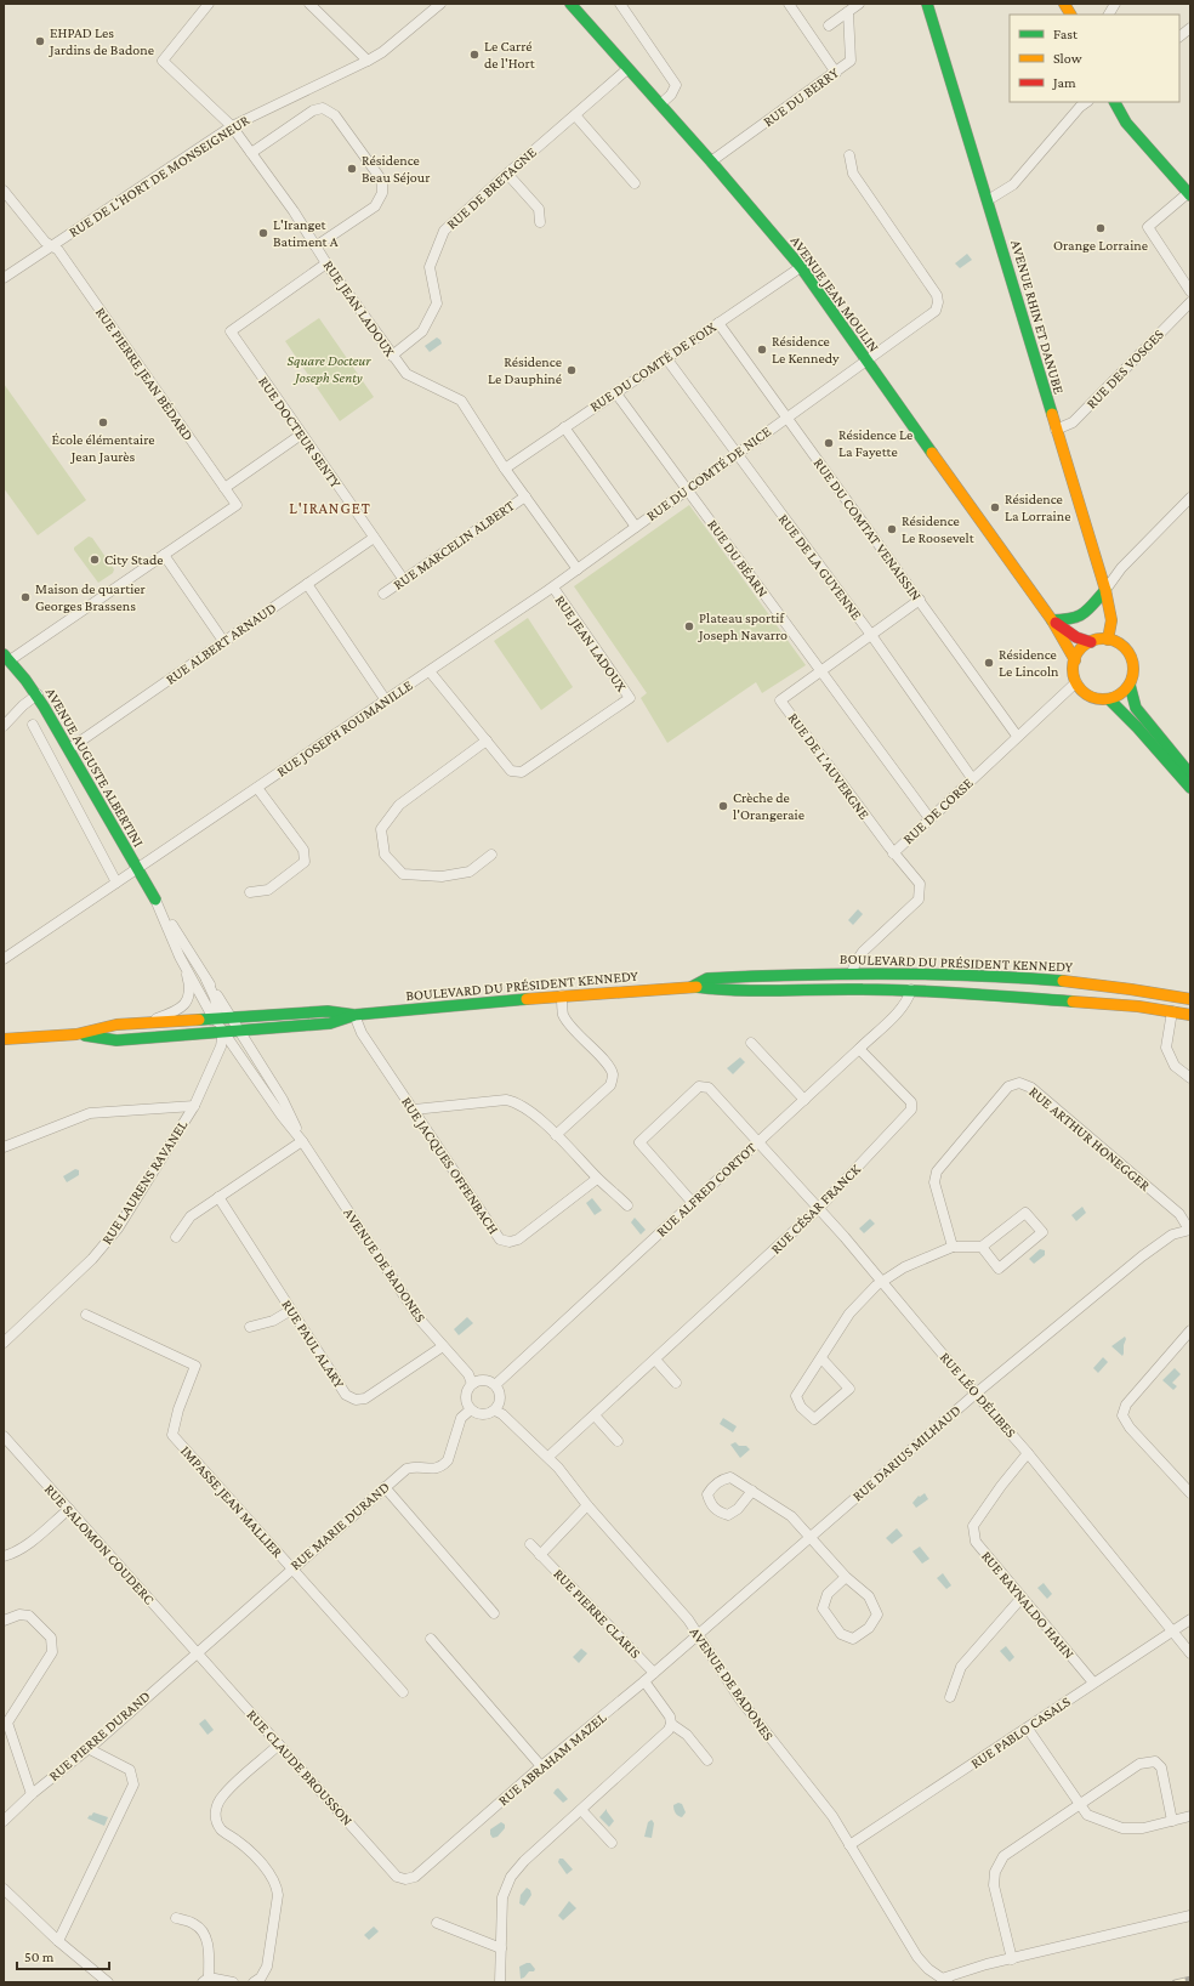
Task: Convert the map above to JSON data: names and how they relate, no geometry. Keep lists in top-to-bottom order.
{
  "streets": {
    "main road": [
      "AVENUE JEAN MOULIN",
      "AVENUE RHIN ET DANUBE",
      "AVENUE AUGUSTE ALBERTINI",
      "BOULEVARD DU PRÉSIDENT KENNEDY"
    ],
    "street": [
      "RUE DU BERRY",
      "RUE DE L'HORT DE MONSEIGNEUR",
      "RUE DE BRETAGNE",
      "RUE JEAN LADOUX",
      "RUE DU COMTÉ DE FOIX",
      "RUE DES VOSGES",
      "RUE PIERRE JEAN BÉDARD",
      "RUE DOCTEUR SENTY",
      "RUE DU COMTÉ DE NICE",
      "RUE DU COMTAT VENAISSIN",
      "RUE MARCELIN ALBERT",
      "RUE DU BÉARN",
      "RUE DE LA GUYENNE",
      "RUE ALBERT ARNAUD",
      "RUE JOSEPH ROUMANILLE",
      "RUE DE L'AUVERGNE",
      "RUE DE CORSE",
      "RUE ARTHUR HONEGGER",
      "RUE JACQUES OFFENBACH",
      "RUE LAURENS RAVANEL",
      "RUE ALFRED CORTOT",
      "RUE CÉSAR FRANCK",
      "AVENUE DE BADONES",
      "RUE PAUL ALARY",
      "RUE LÉO DÉLIBES",
      "RUE DARIUS MILHAUD",
      "IMPASSE JEAN MALLIER",
      "RUE MARIE DURAND",
      "RUE SALOMON COUDERC",
      "RUE RAYNALDO HAHN",
      "RUE PIERRE CLARIS",
      "RUE PABLO CASALS",
      "RUE PIERRE DURAND",
      "RUE ABRAHAM MAZEL",
      "RUE CLAUDE BROUSSON"
    ]
  },
  "crossings": [
    ["RUE DU BERRY", "AVENUE JEAN MOULIN"],
    ["RUE DE L'HORT DE MONSEIGNEUR", "RUE JEAN LADOUX"],
    ["RUE DE L'HORT DE MONSEIGNEUR", "RUE PIERRE JEAN BÉDARD"],
    ["RUE DE BRETAGNE", "AVENUE JEAN MOULIN"],
    ["RUE DE BRETAGNE", "RUE JEAN LADOUX"],
    ["AVENUE JEAN MOULIN", "AVENUE RHIN ET DANUBE"],
    ["AVENUE JEAN MOULIN", "RUE DU COMTÉ DE FOIX"],
    ["AVENUE JEAN MOULIN", "RUE DU COMTÉ DE NICE"],
    ["AVENUE JEAN MOULIN", "RUE DE CORSE"],
    ["RUE JEAN LADOUX", "RUE DU COMTÉ DE FOIX"],
    ["RUE JEAN LADOUX", "RUE DOCTEUR SENTY"],
    ["RUE JEAN LADOUX", "RUE DU COMTÉ DE NICE"],
    ["RUE JEAN LADOUX", "RUE MARCELIN ALBERT"],
    ["RUE JEAN LADOUX", "RUE JOSEPH ROUMANILLE"],
    ["AVENUE RHIN ET DANUBE", "RUE DES VOSGES"],
    ["AVENUE RHIN ET DANUBE", "RUE DE CORSE"],
    ["RUE DU COMTÉ DE FOIX", "RUE DU COMTAT VENAISSIN"],
    ["RUE DU COMTÉ DE FOIX", "RUE DU BÉARN"],
    ["RUE DU COMTÉ DE FOIX", "RUE DE LA GUYENNE"],
    ["RUE DOCTEUR SENTY", "RUE MARCELIN ALBERT"],
    ["RUE DOCTEUR SENTY", "RUE ALBERT ARNAUD"],
    ["RUE DU COMTÉ DE NICE", "RUE DU COMTAT VENAISSIN"],
    ["RUE DU COMTÉ DE NICE", "RUE DU BÉARN"],
    ["RUE DU COMTÉ DE NICE", "RUE DE LA GUYENNE"],
    ["RUE DU COMTÉ DE NICE", "RUE JOSEPH ROUMANILLE"],
    ["RUE DU COMTAT VENAISSIN", "RUE DE L'AUVERGNE"],
    ["RUE DU COMTAT VENAISSIN", "RUE DE CORSE"],
    ["RUE DU BÉARN", "RUE DE L'AUVERGNE"],
    ["RUE DU BÉARN", "RUE DE CORSE"],
    ["RUE DE LA GUYENNE", "RUE DE L'AUVERGNE"],
    ["RUE DE LA GUYENNE", "RUE DE CORSE"],
    ["RUE ALBERT ARNAUD", "AVENUE AUGUSTE ALBERTINI"],
    ["RUE JOSEPH ROUMANILLE", "AVENUE AUGUSTE ALBERTINI"],
    ["RUE DE L'AUVERGNE", "RUE DE CORSE"],
    ["RUE DE CORSE", "BOULEVARD DU PRÉSIDENT KENNEDY"],
    ["BOULEVARD DU PRÉSIDENT KENNEDY", "RUE JACQUES OFFENBACH"],
    ["BOULEVARD DU PRÉSIDENT KENNEDY", "RUE LAURENS RAVANEL"],
    ["BOULEVARD DU PRÉSIDENT KENNEDY", "RUE ALFRED CORTOT"],
    ["BOULEVARD DU PRÉSIDENT KENNEDY", "AVENUE DE BADONES"],
    ["RUE ARTHUR HONEGGER", "RUE DARIUS MILHAUD"],
    ["RUE LAURENS RAVANEL", "AVENUE DE BADONES"],
    ["RUE ALFRED CORTOT", "RUE CÉSAR FRANCK"],
    ["RUE ALFRED CORTOT", "AVENUE DE BADONES"],
    ["RUE ALFRED CORTOT", "RUE LÉO DÉLIBES"],
    ["RUE ALFRED CORTOT", "RUE MARIE DURAND"],
    ["RUE CÉSAR FRANCK", "AVENUE DE BADONES"],
    ["RUE CÉSAR FRANCK", "RUE LÉO DÉLIBES"],
    ["AVENUE DE BADONES", "RUE PAUL ALARY"],
    ["AVENUE DE BADONES", "RUE DARIUS MILHAUD"],
    ["AVENUE DE BADONES", "RUE MARIE DURAND"],
    ["AVENUE DE BADONES", "RUE PABLO CASALS"],
    ["AVENUE DE BADONES", "RUE ABRAHAM MAZEL"],
    ["RUE LÉO DÉLIBES", "RUE DARIUS MILHAUD"],
    ["RUE LÉO DÉLIBES", "RUE RAYNALDO HAHN"],
    ["RUE LÉO DÉLIBES", "RUE PABLO CASALS"],
    ["RUE DARIUS MILHAUD", "RUE ABRAHAM MAZEL"],
    ["IMPASSE JEAN MALLIER", "RUE MARIE DURAND"],
    ["RUE MARIE DURAND", "RUE SALOMON COUDERC"],
    ["RUE MARIE DURAND", "RUE PIERRE DURAND"],
    ["RUE MARIE DURAND", "RUE CLAUDE BROUSSON"],
    ["RUE SALOMON COUDERC", "RUE PIERRE DURAND"],
    ["RUE SALOMON COUDERC", "RUE CLAUDE BROUSSON"],
    ["RUE RAYNALDO HAHN", "RUE PABLO CASALS"],
    ["RUE PIERRE CLARIS", "RUE ABRAHAM MAZEL"],
    ["RUE PIERRE DURAND", "RUE CLAUDE BROUSSON"],
    ["RUE ABRAHAM MAZEL", "RUE CLAUDE BROUSSON"]
  ],
  "districts": ["L'IRANGET"],
  "parks": ["Square Docteur Joseph Senty"],
  "places": [
    "EHPAD Les Jardins de Badone",
    "Le Carré de l'Hort",
    "Résidence Beau Séjour",
    "Orange Lorraine",
    "L'Iranget Batiment A",
    "Résidence Le Kennedy",
    "Résidence Le Dauphiné",
    "École élémentaire Jean Jaurès",
    "Résidence Le La Fayette",
    "Résidence La Lorraine",
    "Résidence Le Roosevelt",
    "City Stade",
    "Maison de quartier Georges Brassens",
    "Plateau sportif Joseph Navarro",
    "Résidence Le Lincoln",
    "Crèche de l'Orangeraie"
  ],
  "legend": ["Fast", "Slow", "Jam"],
  "scale_bar": "50 m"
}
